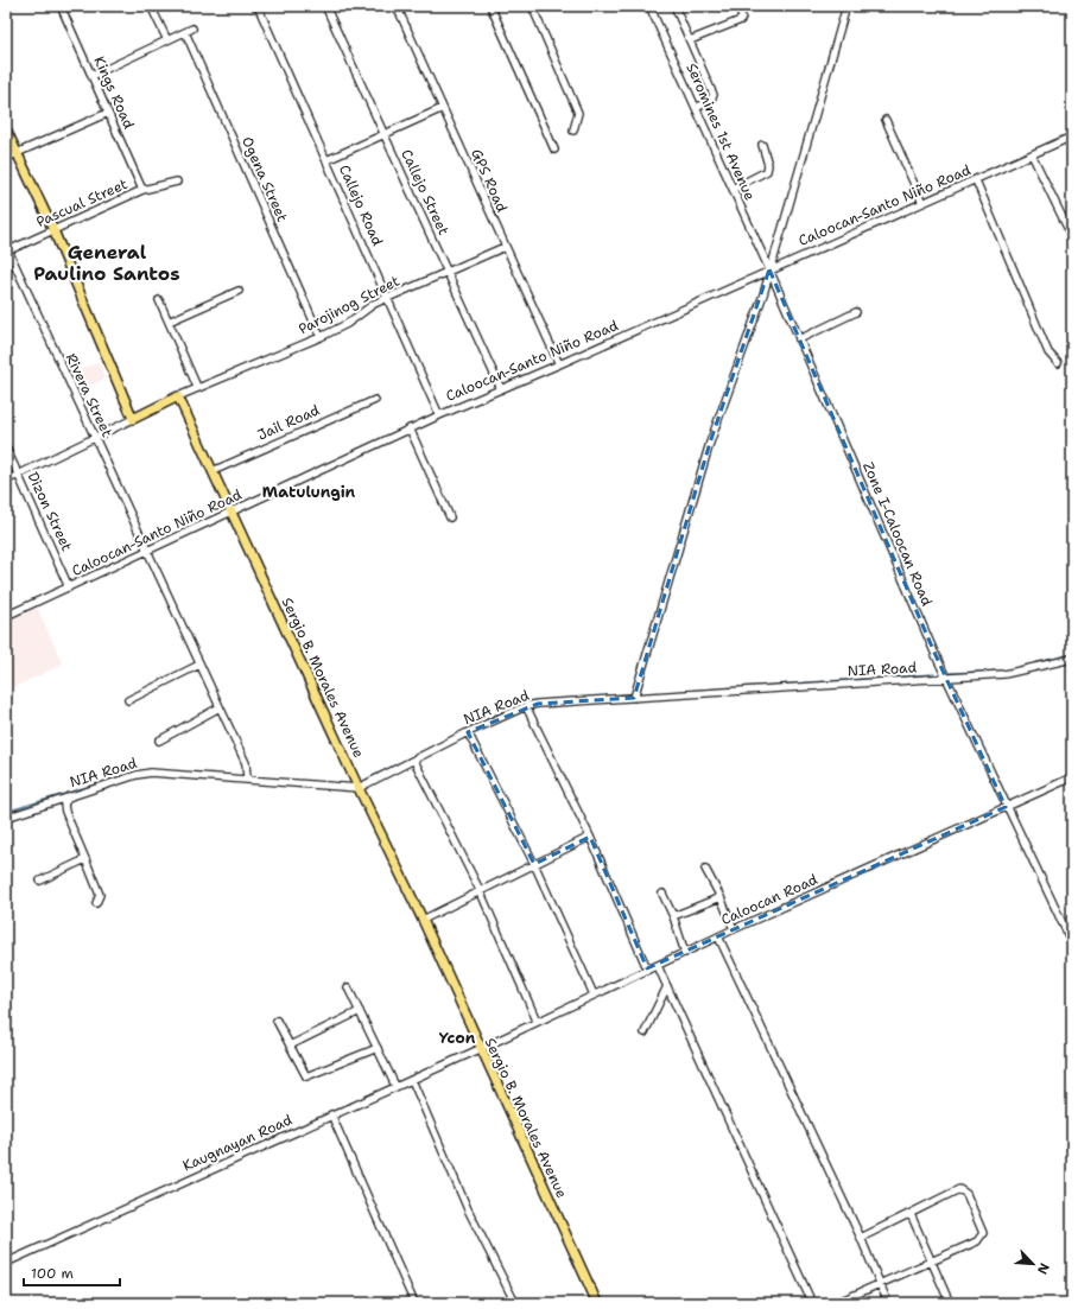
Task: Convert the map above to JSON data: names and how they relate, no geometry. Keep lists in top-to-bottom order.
{
  "streets": {
    "main road": ["Sergio B. Morales Avenue"],
    "street": [
      "Kings Road",
      "Seromines 1st Avenue",
      "Ogena Street",
      "GPS Road",
      "Callejo Street",
      "Pascual Street",
      "Callejo Road",
      "Caloocan-Santo Niño Road",
      "Parojinog Street",
      "Rivera Street",
      "Jail Road",
      "Dizon Street",
      "Zone I-Caloocan Road",
      "NIA Road",
      "Caloocan Road",
      "Kaugnayan Road"
    ]
  },
  "crossings": [
    ["Kings Road", "Pascual Street"],
    ["Seromines 1st Avenue", "Caloocan-Santo Niño Road"],
    ["Seromines 1st Avenue", "Zone I-Caloocan Road"],
    ["Ogena Street", "Parojinog Street"],
    ["GPS Road", "Caloocan-Santo Niño Road"],
    ["GPS Road", "Parojinog Street"],
    ["Callejo Street", "Caloocan-Santo Niño Road"],
    ["Callejo Street", "Parojinog Street"],
    ["Pascual Street", "Rivera Street"],
    ["Callejo Road", "Caloocan-Santo Niño Road"],
    ["Callejo Road", "Parojinog Street"],
    ["Caloocan-Santo Niño Road", "Rivera Street"],
    ["Caloocan-Santo Niño Road", "Dizon Street"],
    ["Caloocan-Santo Niño Road", "Zone I-Caloocan Road"],
    ["Caloocan-Santo Niño Road", "Sergio B. Morales Avenue"],
    ["Parojinog Street", "Sergio B. Morales Avenue"],
    ["Rivera Street", "NIA Road"],
    ["Jail Road", "Sergio B. Morales Avenue"],
    ["Zone I-Caloocan Road", "NIA Road"],
    ["Zone I-Caloocan Road", "Caloocan Road"],
    ["NIA Road", "Sergio B. Morales Avenue"],
    ["Sergio B. Morales Avenue", "Caloocan Road"],
    ["Sergio B. Morales Avenue", "Kaugnayan Road"],
    ["Caloocan Road", "Kaugnayan Road"]
  ],
  "districts": ["General Paulino Santos", "Matulungin", "Ycon"],
  "scale_bar": "100 m",
  "north": "bottom right"
}
